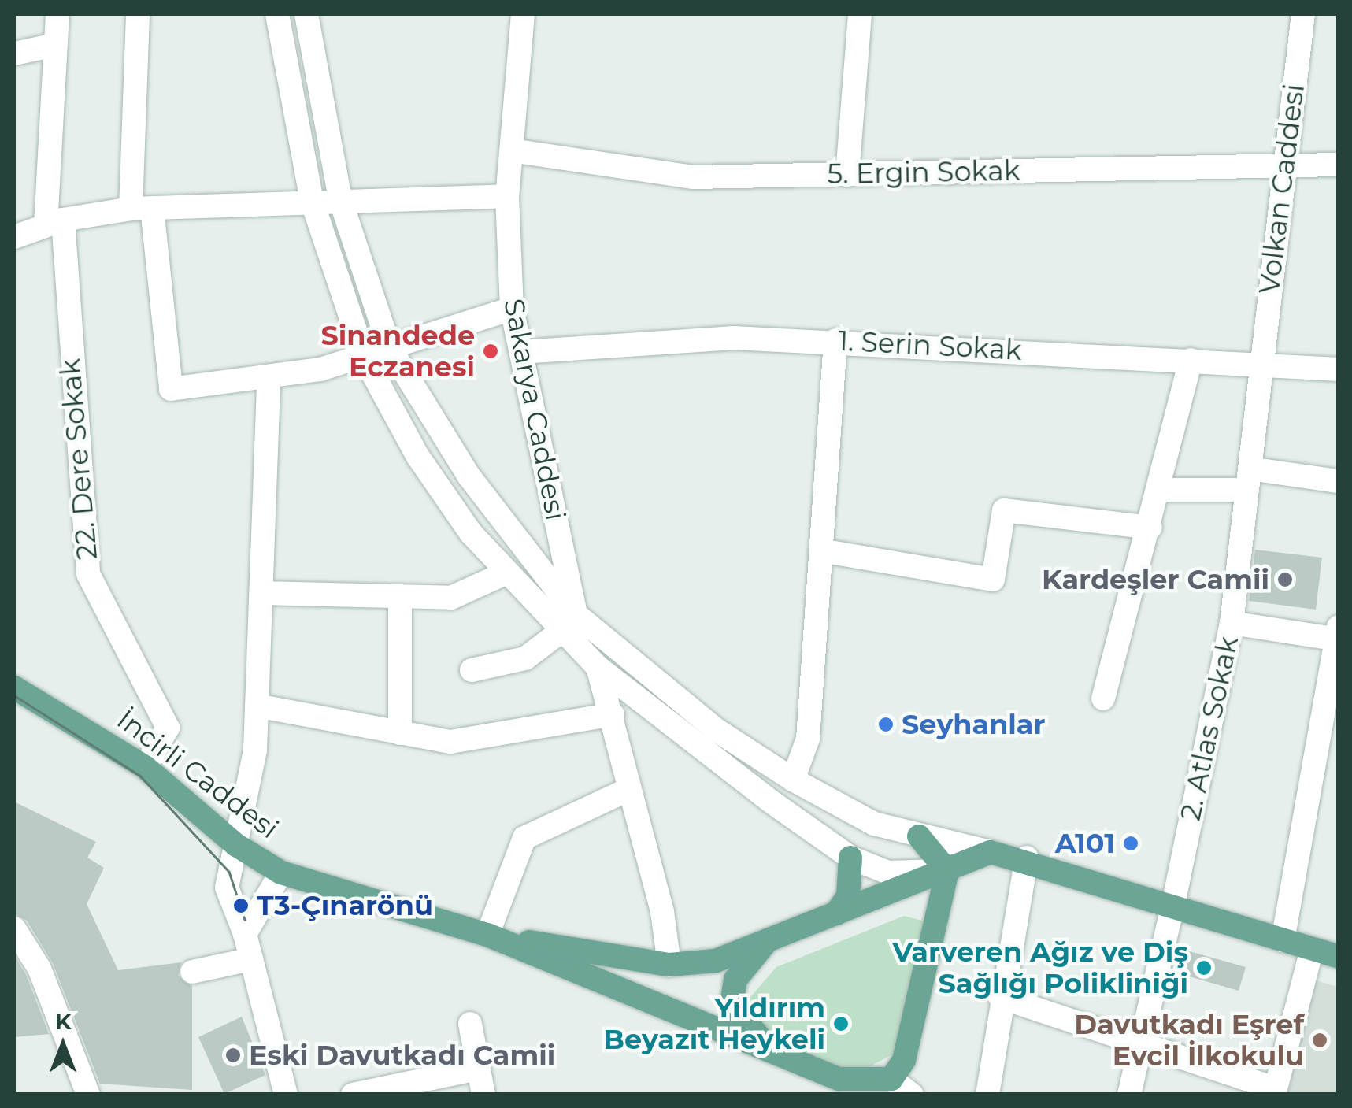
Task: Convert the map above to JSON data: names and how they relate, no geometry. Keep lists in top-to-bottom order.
{
  "streets": {
    "main road": ["İncirli Caddesi"],
    "street": [
      "5. Ergin Sokak",
      "Volkan Caddesi",
      "1. Serin Sokak",
      "Sakarya Caddesi",
      "22. Dere Sokak",
      "2. Atlas Sokak"
    ]
  },
  "crossings": [
    ["5. Ergin Sokak", "Volkan Caddesi"],
    ["5. Ergin Sokak", "Sakarya Caddesi"],
    ["Volkan Caddesi", "1. Serin Sokak"],
    ["Volkan Caddesi", "2. Atlas Sokak"],
    ["1. Serin Sokak", "Sakarya Caddesi"],
    ["1. Serin Sokak", "2. Atlas Sokak"],
    ["22. Dere Sokak", "İncirli Caddesi"]
  ],
  "places": [
    "Sinandede Eczanesi",
    "Kardeşler Camii",
    "Seyhanlar",
    "A101",
    "T3-Çınarönü",
    "Varveren Ağız ve Diş Sağlığı Polikliniği",
    "Yıldırım Beyazıt Heykeli",
    "Davutkadı Eşref Evcil İlkokulu",
    "Eski Davutkadı Camii"
  ],
  "north": "top"
}
